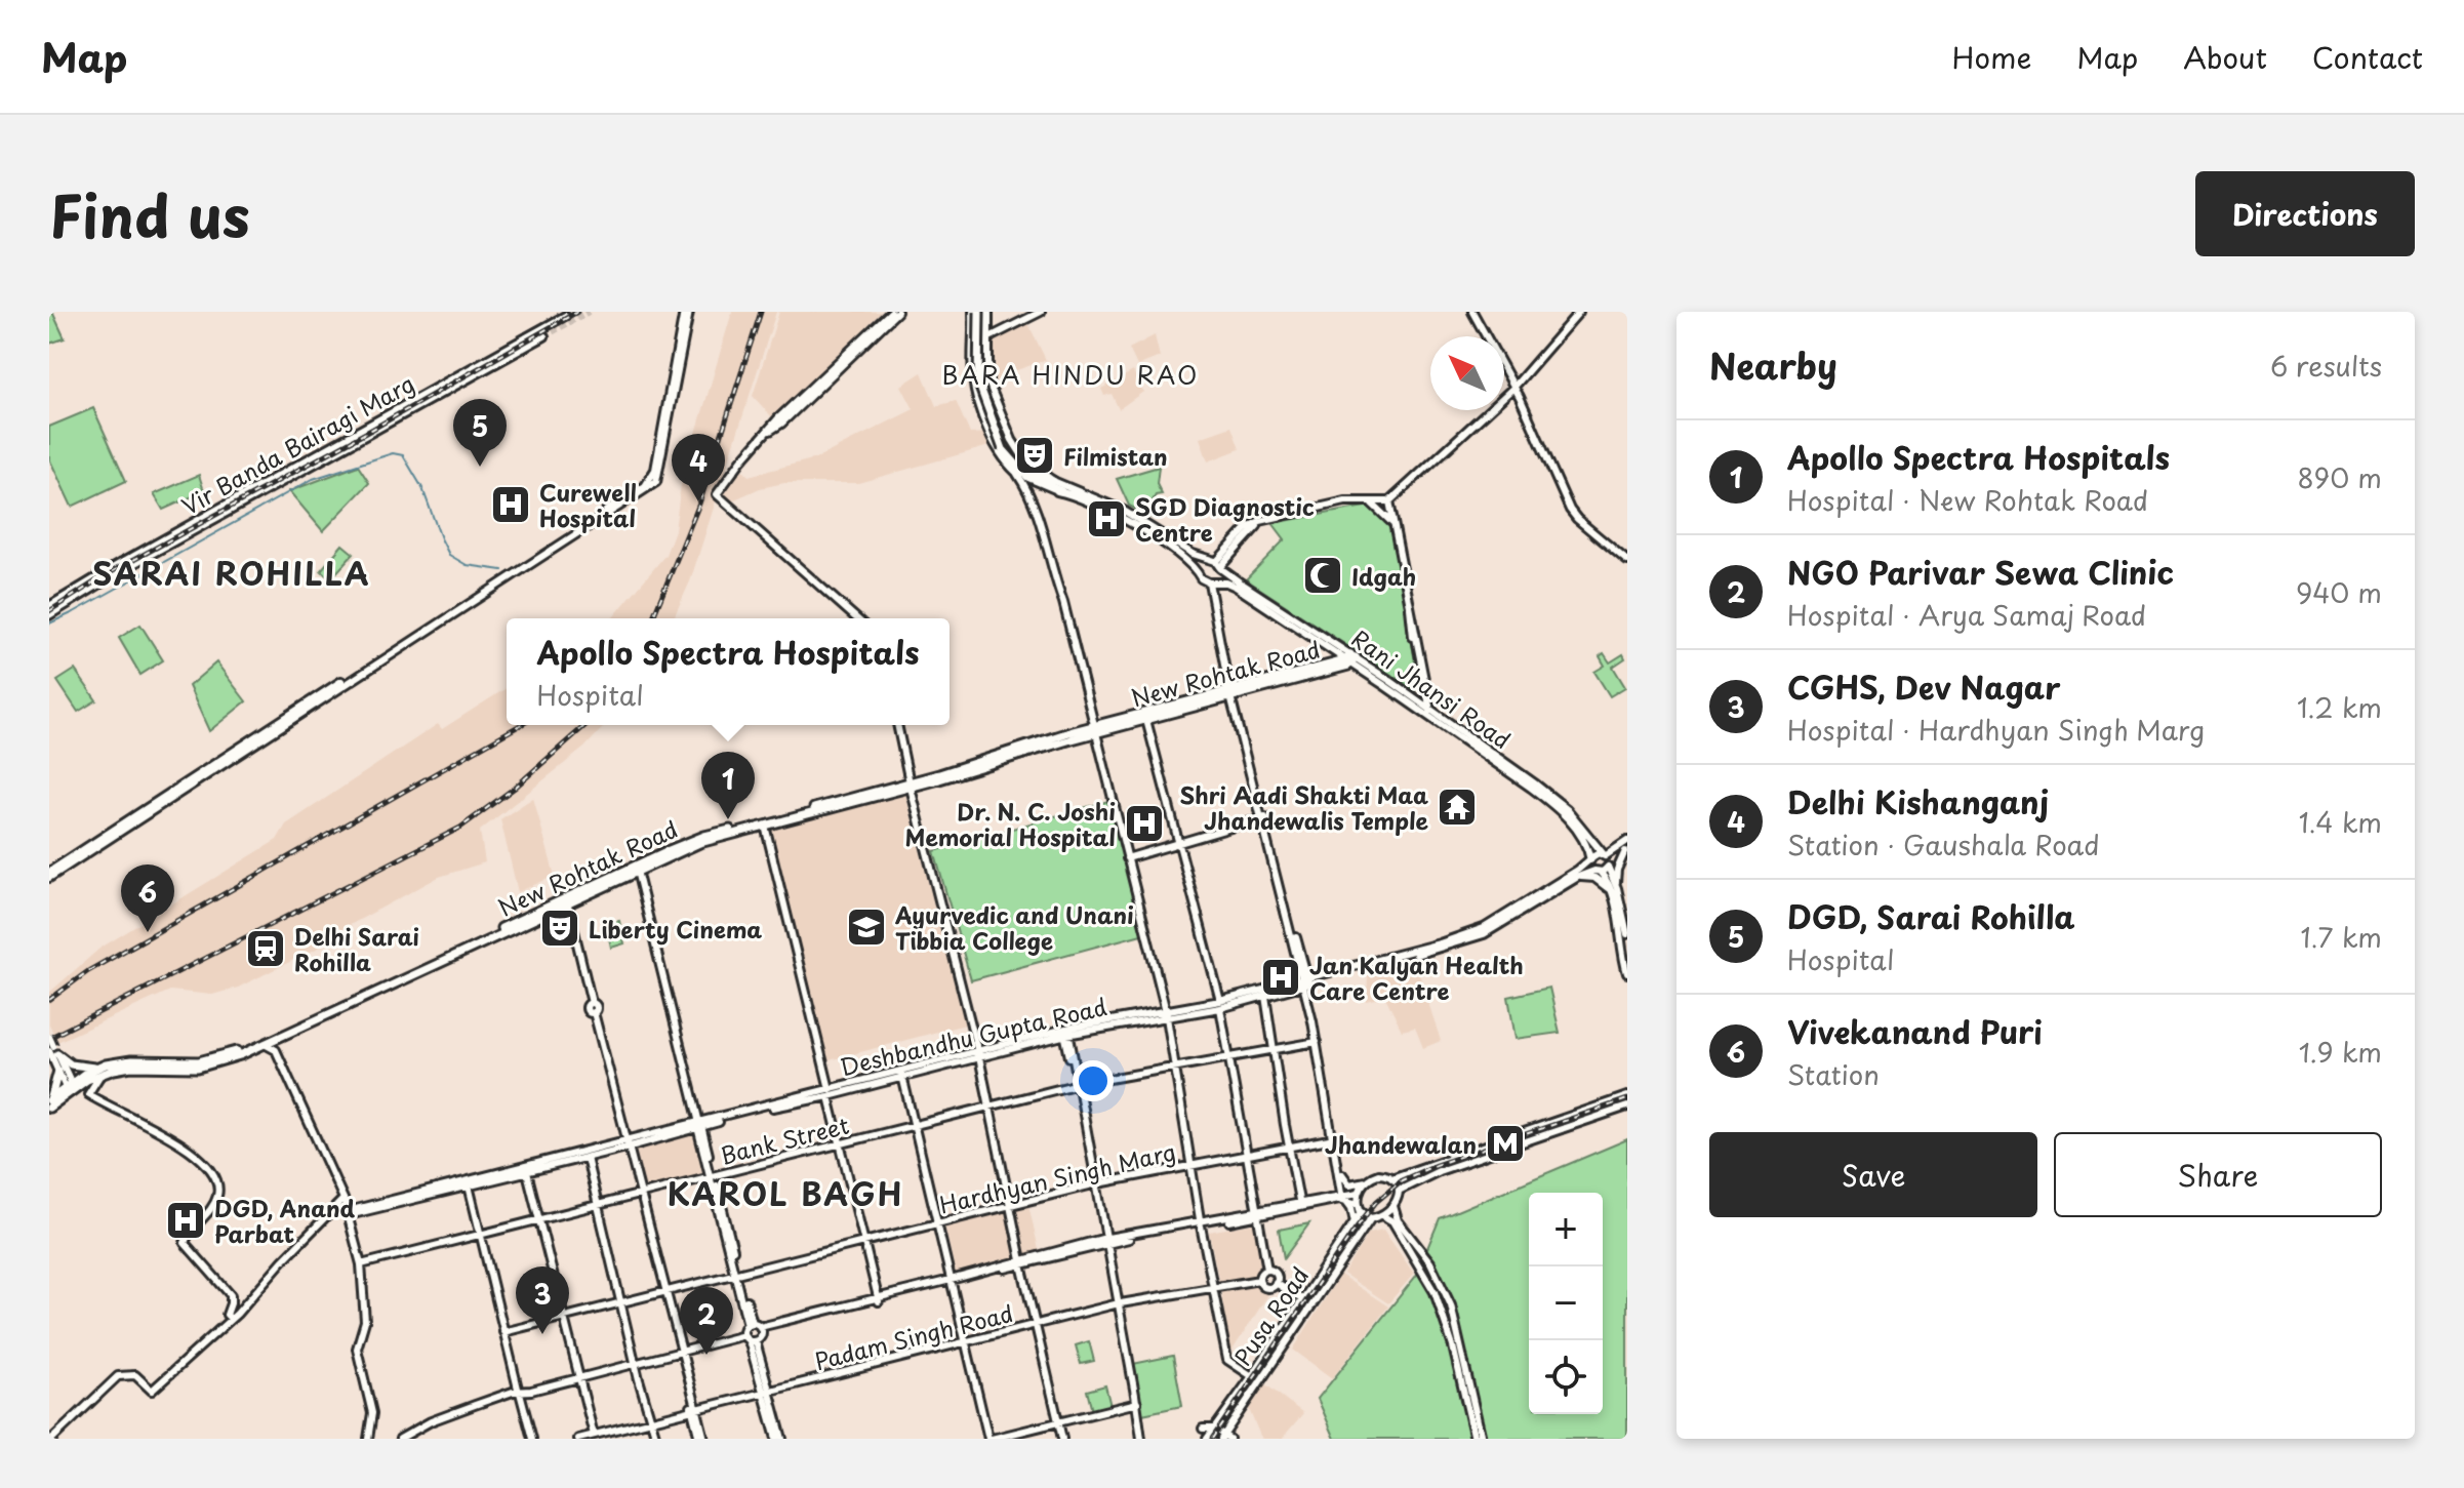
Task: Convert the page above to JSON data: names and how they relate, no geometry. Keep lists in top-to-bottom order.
{
  "streets": {
    "main road": ["New Rohtak Road"],
    "street": [
      "Vir Banda Bairagi Marg",
      "Rani Jhansi Road",
      "Deshbandhu Gupta Road",
      "Bank Street",
      "Hardhyan Singh Marg",
      "Pusa Road",
      "Padam Singh Road"
    ]
  },
  "crossings": [
    ["New Rohtak Road", "Rani Jhansi Road"],
    ["Rani Jhansi Road", "Deshbandhu Gupta Road"]
  ],
  "districts": ["BARA HINDU RAO", "SARAI ROHILLA", "KAROL BAGH"],
  "places": {
    "theatre": ["Filmistan", "Liberty Cinema"],
    "hospital": [
      "Curewell Hospital",
      "SGD Diagnostic Centre",
      "Dr. N. C. Joshi Memorial Hospital",
      "Jan Kalyan Health Care Centre",
      "DGD, Anand Parbat"
    ],
    "mosque": ["Idgah"],
    "temple": ["Shri Aadi Shakti Maa Jhandewalis Temple"],
    "school or university": ["Ayurvedic and Unani Tibbia College"],
    "station": ["Delhi Sarai Rohilla"],
    "metro station": ["Jhandewalan"]
  },
  "north": "top left",
  "page": {
    "header": "Map",
    "nav": [
      "Home",
      "Map",
      "About",
      "Contact"
    ],
    "title": "Find us",
    "buttons": [
      "Directions",
      ["Save", "Share"]
    ],
    "heading": ["Nearby", "6 results"],
    "pins": [
      "5",
      "4",
      "1",
      "6",
      "3",
      "2"
    ],
    "list": [
      {
        "mark": "1",
        "name": "Apollo Spectra Hospitals",
        "note": "Hospital · New Rohtak Road",
        "value": "890 m"
      },
      {
        "mark": "2",
        "name": "NGO Parivar Sewa Clinic",
        "note": "Hospital · Arya Samaj Road",
        "value": "940 m"
      },
      {
        "mark": "3",
        "name": "CGHS, Dev Nagar",
        "note": "Hospital · Hardhyan Singh Marg",
        "value": "1.2 km"
      },
      {
        "mark": "4",
        "name": "Delhi Kishanganj",
        "note": "Station · Gaushala Road",
        "value": "1.4 km"
      },
      {
        "mark": "5",
        "name": "DGD, Sarai Rohilla",
        "note": "Hospital",
        "value": "1.7 km"
      },
      {
        "mark": "6",
        "name": "Vivekanand Puri",
        "note": "Station",
        "value": "1.9 km"
      }
    ],
    "popup": ["Apollo Spectra Hospitals", "Hospital"],
    "map_buttons": ["+", "−"]
  }
}
